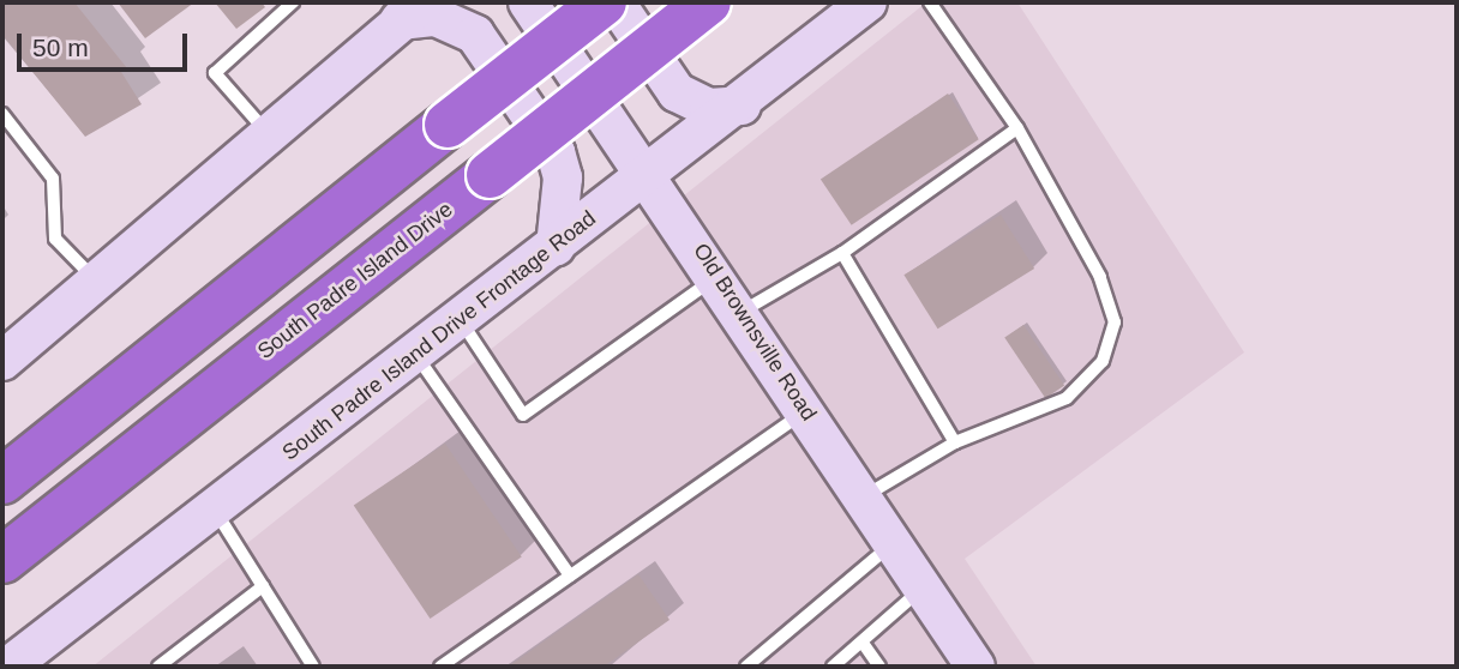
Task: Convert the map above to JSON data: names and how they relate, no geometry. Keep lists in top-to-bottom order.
{
  "streets": {
    "highway": ["South Padre Island Drive"],
    "main road": ["Old Brownsville Road", "South Padre Island Drive Frontage Road"]
  },
  "crossings": [
    ["Old Brownsville Road", "South Padre Island Drive Frontage Road"]
  ],
  "scale_bar": "50 m"
}
